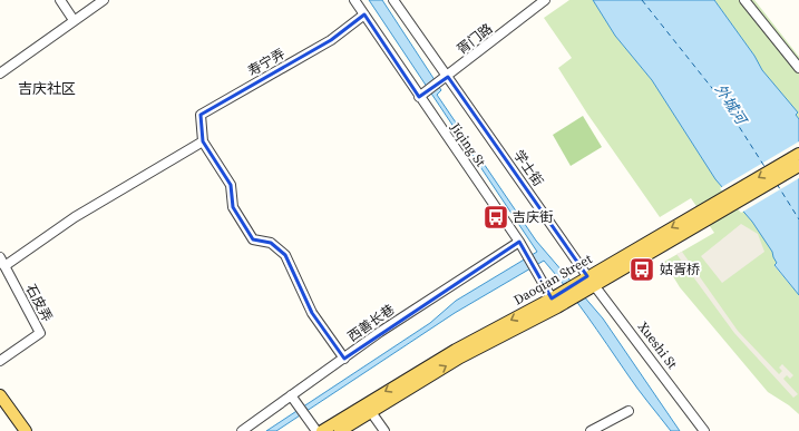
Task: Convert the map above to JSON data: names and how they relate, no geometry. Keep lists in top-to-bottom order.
{
  "streets": {
    "main road": ["Daoqian Street"],
    "street": [
      "胥门路",
      "寿宁弄",
      "Jiqing St",
      "学士街",
      "石皮弄",
      "西善长巷",
      "Xueshi St"
    ]
  },
  "crossings": [
    ["胥门路", "Jiqing St"],
    ["胥门路", "学士街"],
    ["寿宁弄", "Jiqing St"],
    ["Jiqing St", "Daoqian Street"],
    ["Jiqing St", "西善长巷"],
    ["学士街", "Daoqian Street"],
    ["Daoqian Street", "Xueshi St"]
  ],
  "districts": ["吉庆社区"],
  "water": ["外城河"],
  "places": {
    "bus stop": ["吉庆街", "姑胥桥"]
  }
}
